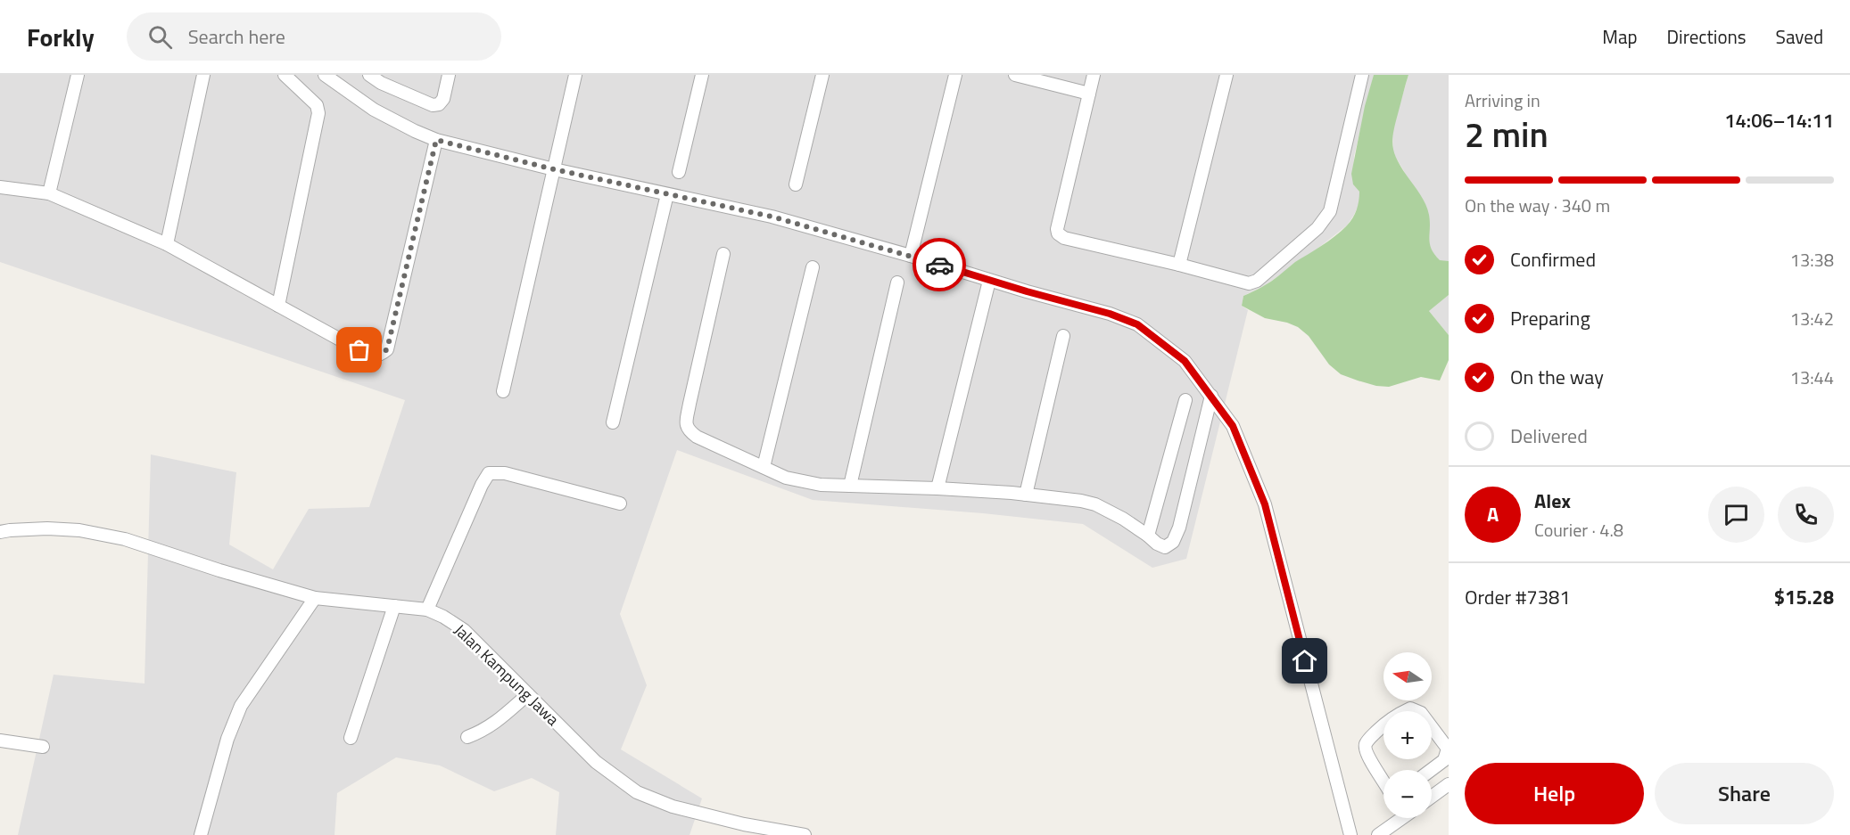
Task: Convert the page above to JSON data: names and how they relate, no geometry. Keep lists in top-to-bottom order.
{
  "streets": {
    "street": ["Jalan Kampung Jawa"]
  },
  "north": "left",
  "page": {
    "header": "Forkly",
    "search": "Search here",
    "nav": ["Map", "Directions", "Saved"],
    "heading": ["2 min", "Arriving in", "14:06–14:11"],
    "panel": [
      "Alex",
      "Courier · 4.8",
      "Order #7381",
      "$15.28"
    ],
    "bar": "On the way · 340 m",
    "list": [
      ["Confirmed", "13:38"],
      ["Preparing", "13:42"],
      ["On the way", "13:44"],
      "Delivered"
    ],
    "round": "A",
    "map_buttons": ["+", "−"],
    "buttons": ["Help", "Share"]
  }
}
